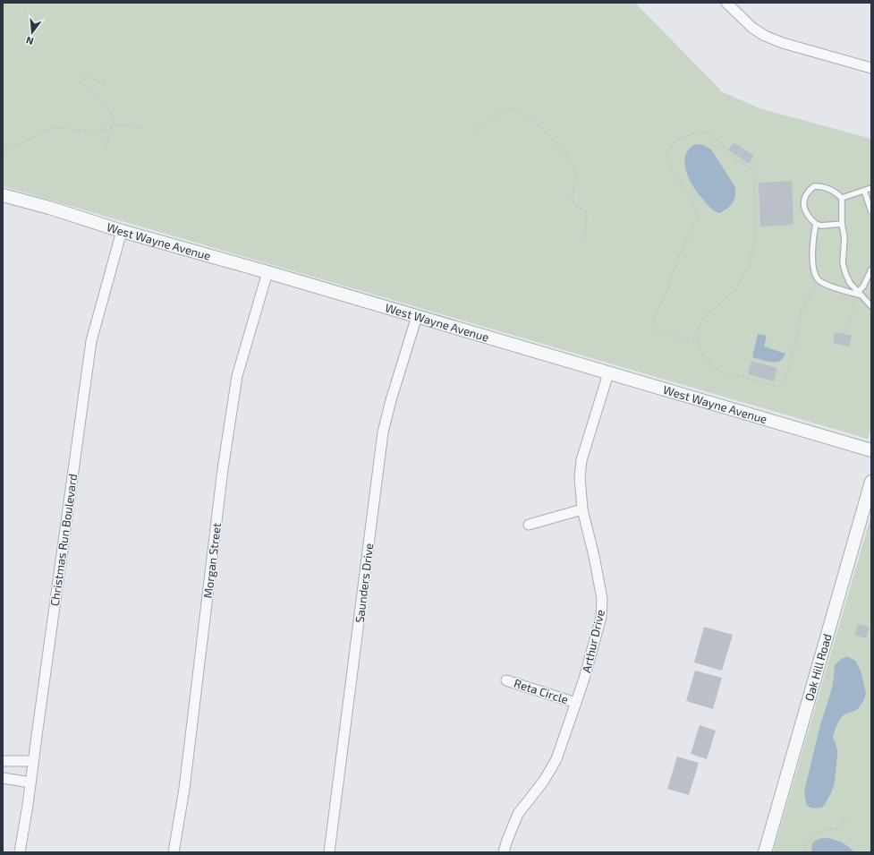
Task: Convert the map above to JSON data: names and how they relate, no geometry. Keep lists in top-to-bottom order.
{
  "streets": {
    "street": [
      "West Wayne Avenue",
      "Christmas Run Boulevard",
      "Morgan Street",
      "Saunders Drive",
      "Arthur Drive",
      "Oak Hill Road",
      "Reta Circle"
    ]
  },
  "crossings": [
    ["West Wayne Avenue", "Christmas Run Boulevard"],
    ["West Wayne Avenue", "Morgan Street"],
    ["West Wayne Avenue", "Saunders Drive"],
    ["West Wayne Avenue", "Arthur Drive"],
    ["Arthur Drive", "Reta Circle"]
  ],
  "north": "bottom"
}
